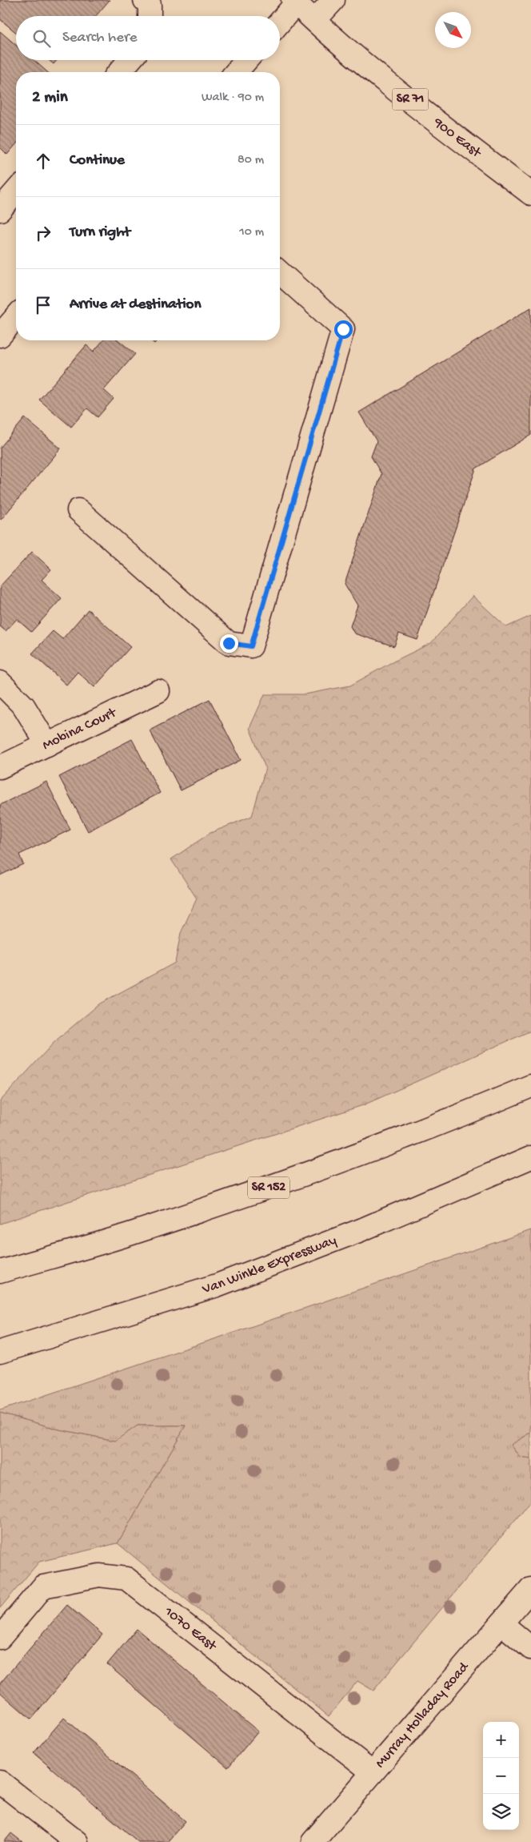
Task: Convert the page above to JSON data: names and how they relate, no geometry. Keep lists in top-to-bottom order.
{
  "streets": {
    "main road": [
      "SR 71",
      "900 East",
      "Mobina Court",
      "SR 152",
      "Van Winkle Expressway",
      "1070 East",
      "Murray Holladay Road"
    ]
  },
  "crossings": [
    ["1070 East", "Murray Holladay Road"]
  ],
  "north": "bottom right",
  "page": {
    "search": "Search here",
    "heading": ["2 min", "Walk · 90 m"],
    "list": [
      ["Continue", "80 m"],
      ["Turn right", "10 m"],
      "Arrive at destination"
    ],
    "map_buttons": ["+", "−"]
  }
}
